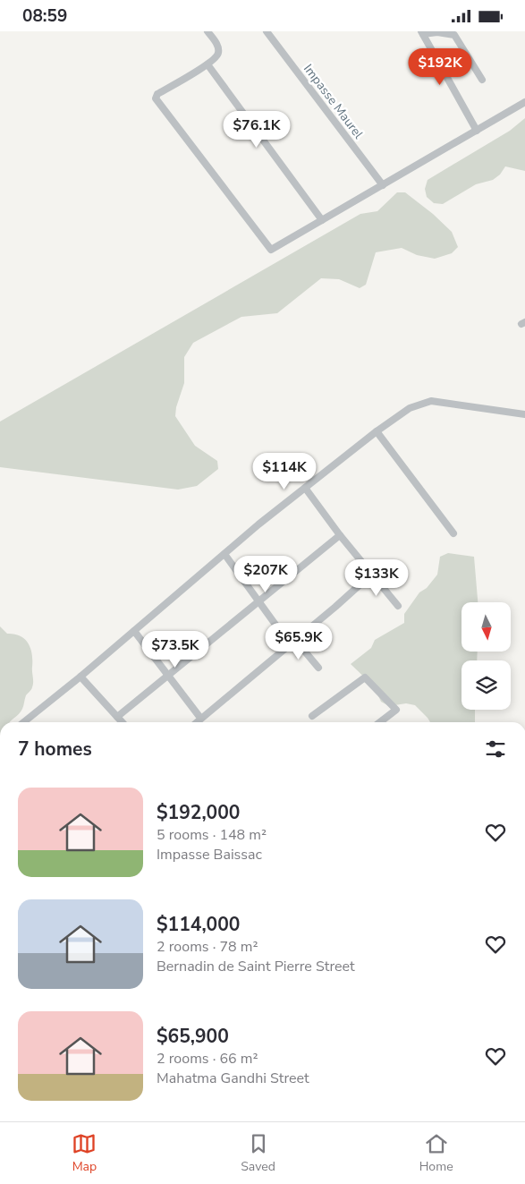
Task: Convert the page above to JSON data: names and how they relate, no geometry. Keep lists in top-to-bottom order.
{
  "streets": {
    "street": ["Impasse Maurel"]
  },
  "north": "bottom",
  "page": {
    "status": "08:59",
    "price": [
      "$192K",
      "$76.1K",
      "$114K",
      "$207K",
      "$133K",
      "$65.9K",
      "$73.5K"
    ],
    "heading": "7 homes",
    "list": [
      {
        "name": "$192,000",
        "note": "5 rooms · 148 m² · Impasse Baissac"
      },
      {
        "name": "$114,000",
        "note": "2 rooms · 78 m² · Bernadin de Saint Pierre Street"
      },
      {
        "name": "$65,900",
        "note": "2 rooms · 66 m² · Mahatma Gandhi Street"
      }
    ],
    "tabs": ["Map", "Saved", "Home"]
  }
}
